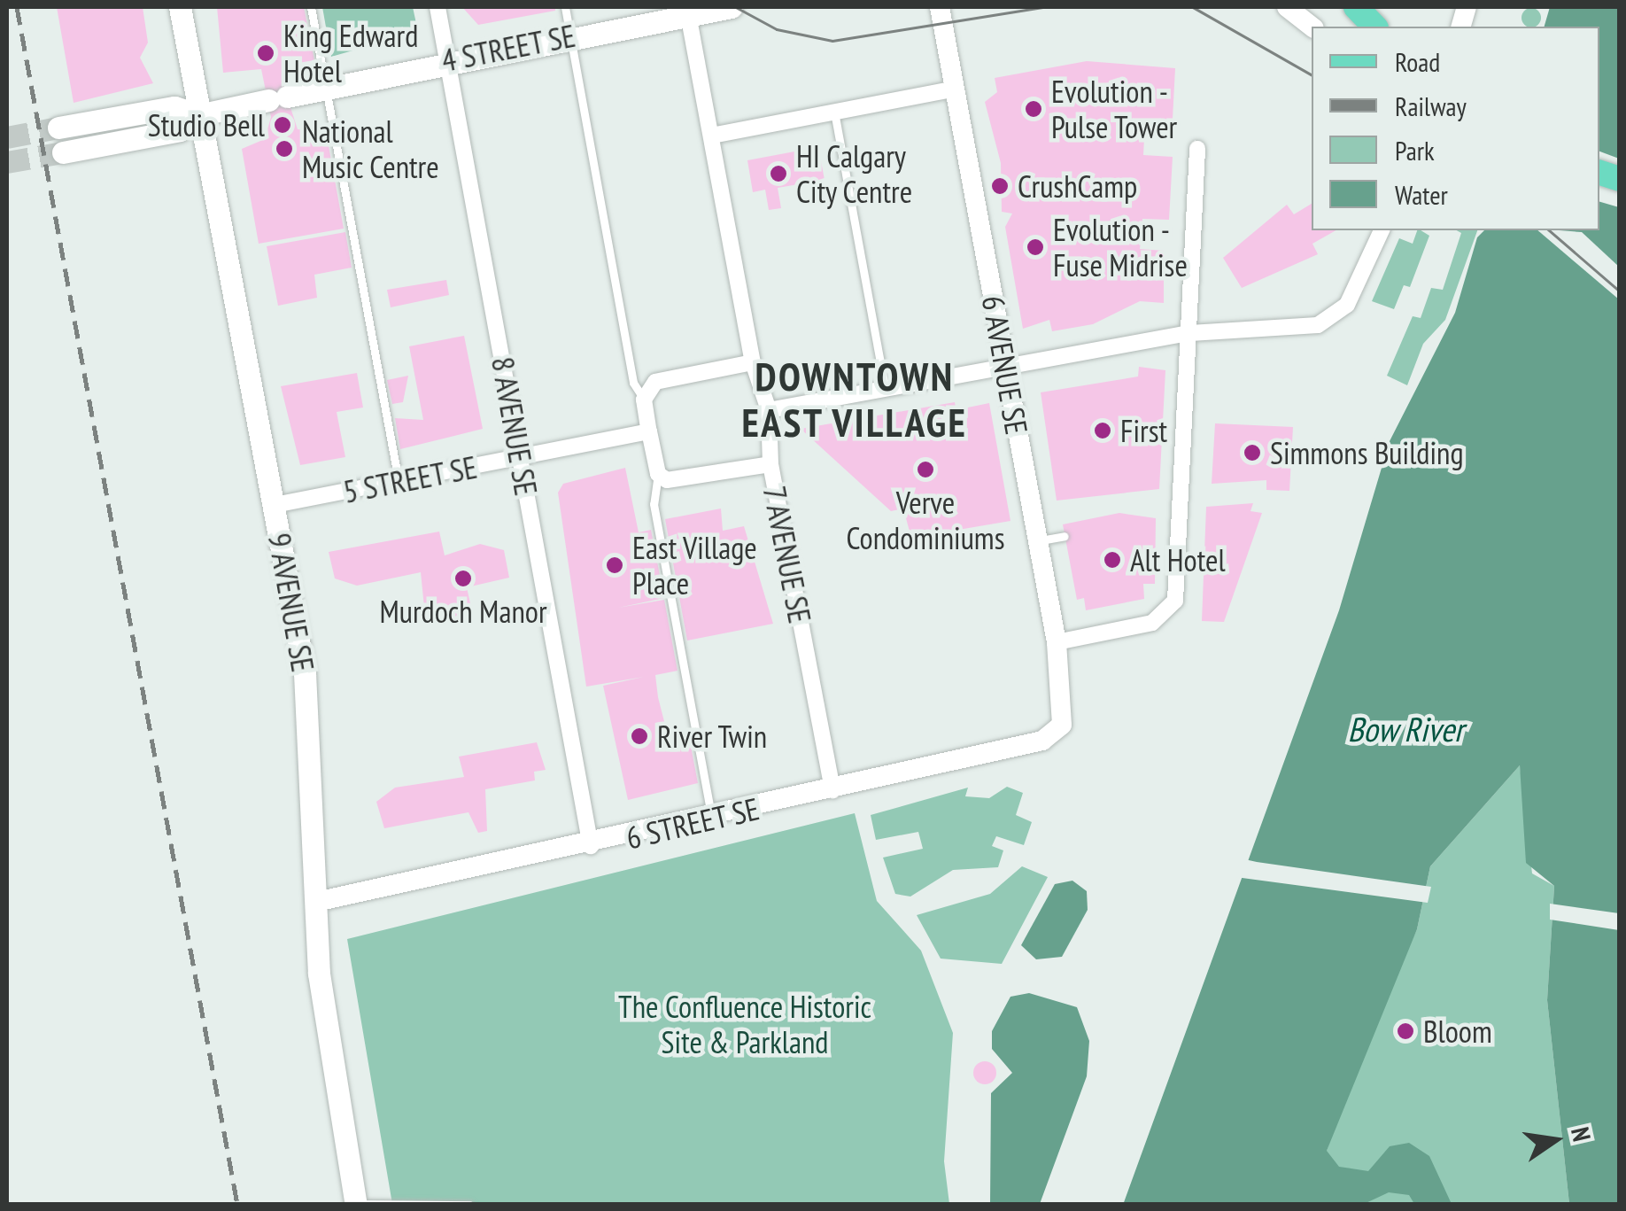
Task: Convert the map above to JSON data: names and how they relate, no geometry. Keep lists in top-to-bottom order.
{
  "streets": {
    "main road": ["4 STREET SE", "9 AVENUE SE"],
    "street": [
      "6 AVENUE SE",
      "8 AVENUE SE",
      "5 STREET SE",
      "7 AVENUE SE",
      "6 STREET SE"
    ]
  },
  "crossings": [
    ["4 STREET SE", "8 AVENUE SE"],
    ["4 STREET SE", "7 AVENUE SE"],
    ["4 STREET SE", "9 AVENUE SE"],
    ["6 AVENUE SE", "6 STREET SE"],
    ["8 AVENUE SE", "5 STREET SE"],
    ["8 AVENUE SE", "6 STREET SE"],
    ["5 STREET SE", "9 AVENUE SE"],
    ["7 AVENUE SE", "6 STREET SE"],
    ["9 AVENUE SE", "6 STREET SE"]
  ],
  "districts": ["DOWNTOWN EAST VILLAGE"],
  "water": ["Bow River"],
  "parks": ["The Confluence Historic Site & Parkland"],
  "places": [
    "King Edward Hotel",
    "Evolution - Pulse Tower",
    "Studio Bell",
    "National Music Centre",
    "HI Calgary City Centre",
    "CrushCamp",
    "Evolution - Fuse Midrise",
    "First",
    "Simmons Building",
    "Verve Condominiums",
    "Alt Hotel",
    "East Village Place",
    "Murdoch Manor",
    "River Twin",
    "Bloom"
  ],
  "legend": [
    "Road",
    "Railway",
    "Park",
    "Water"
  ],
  "north": "right"
}
